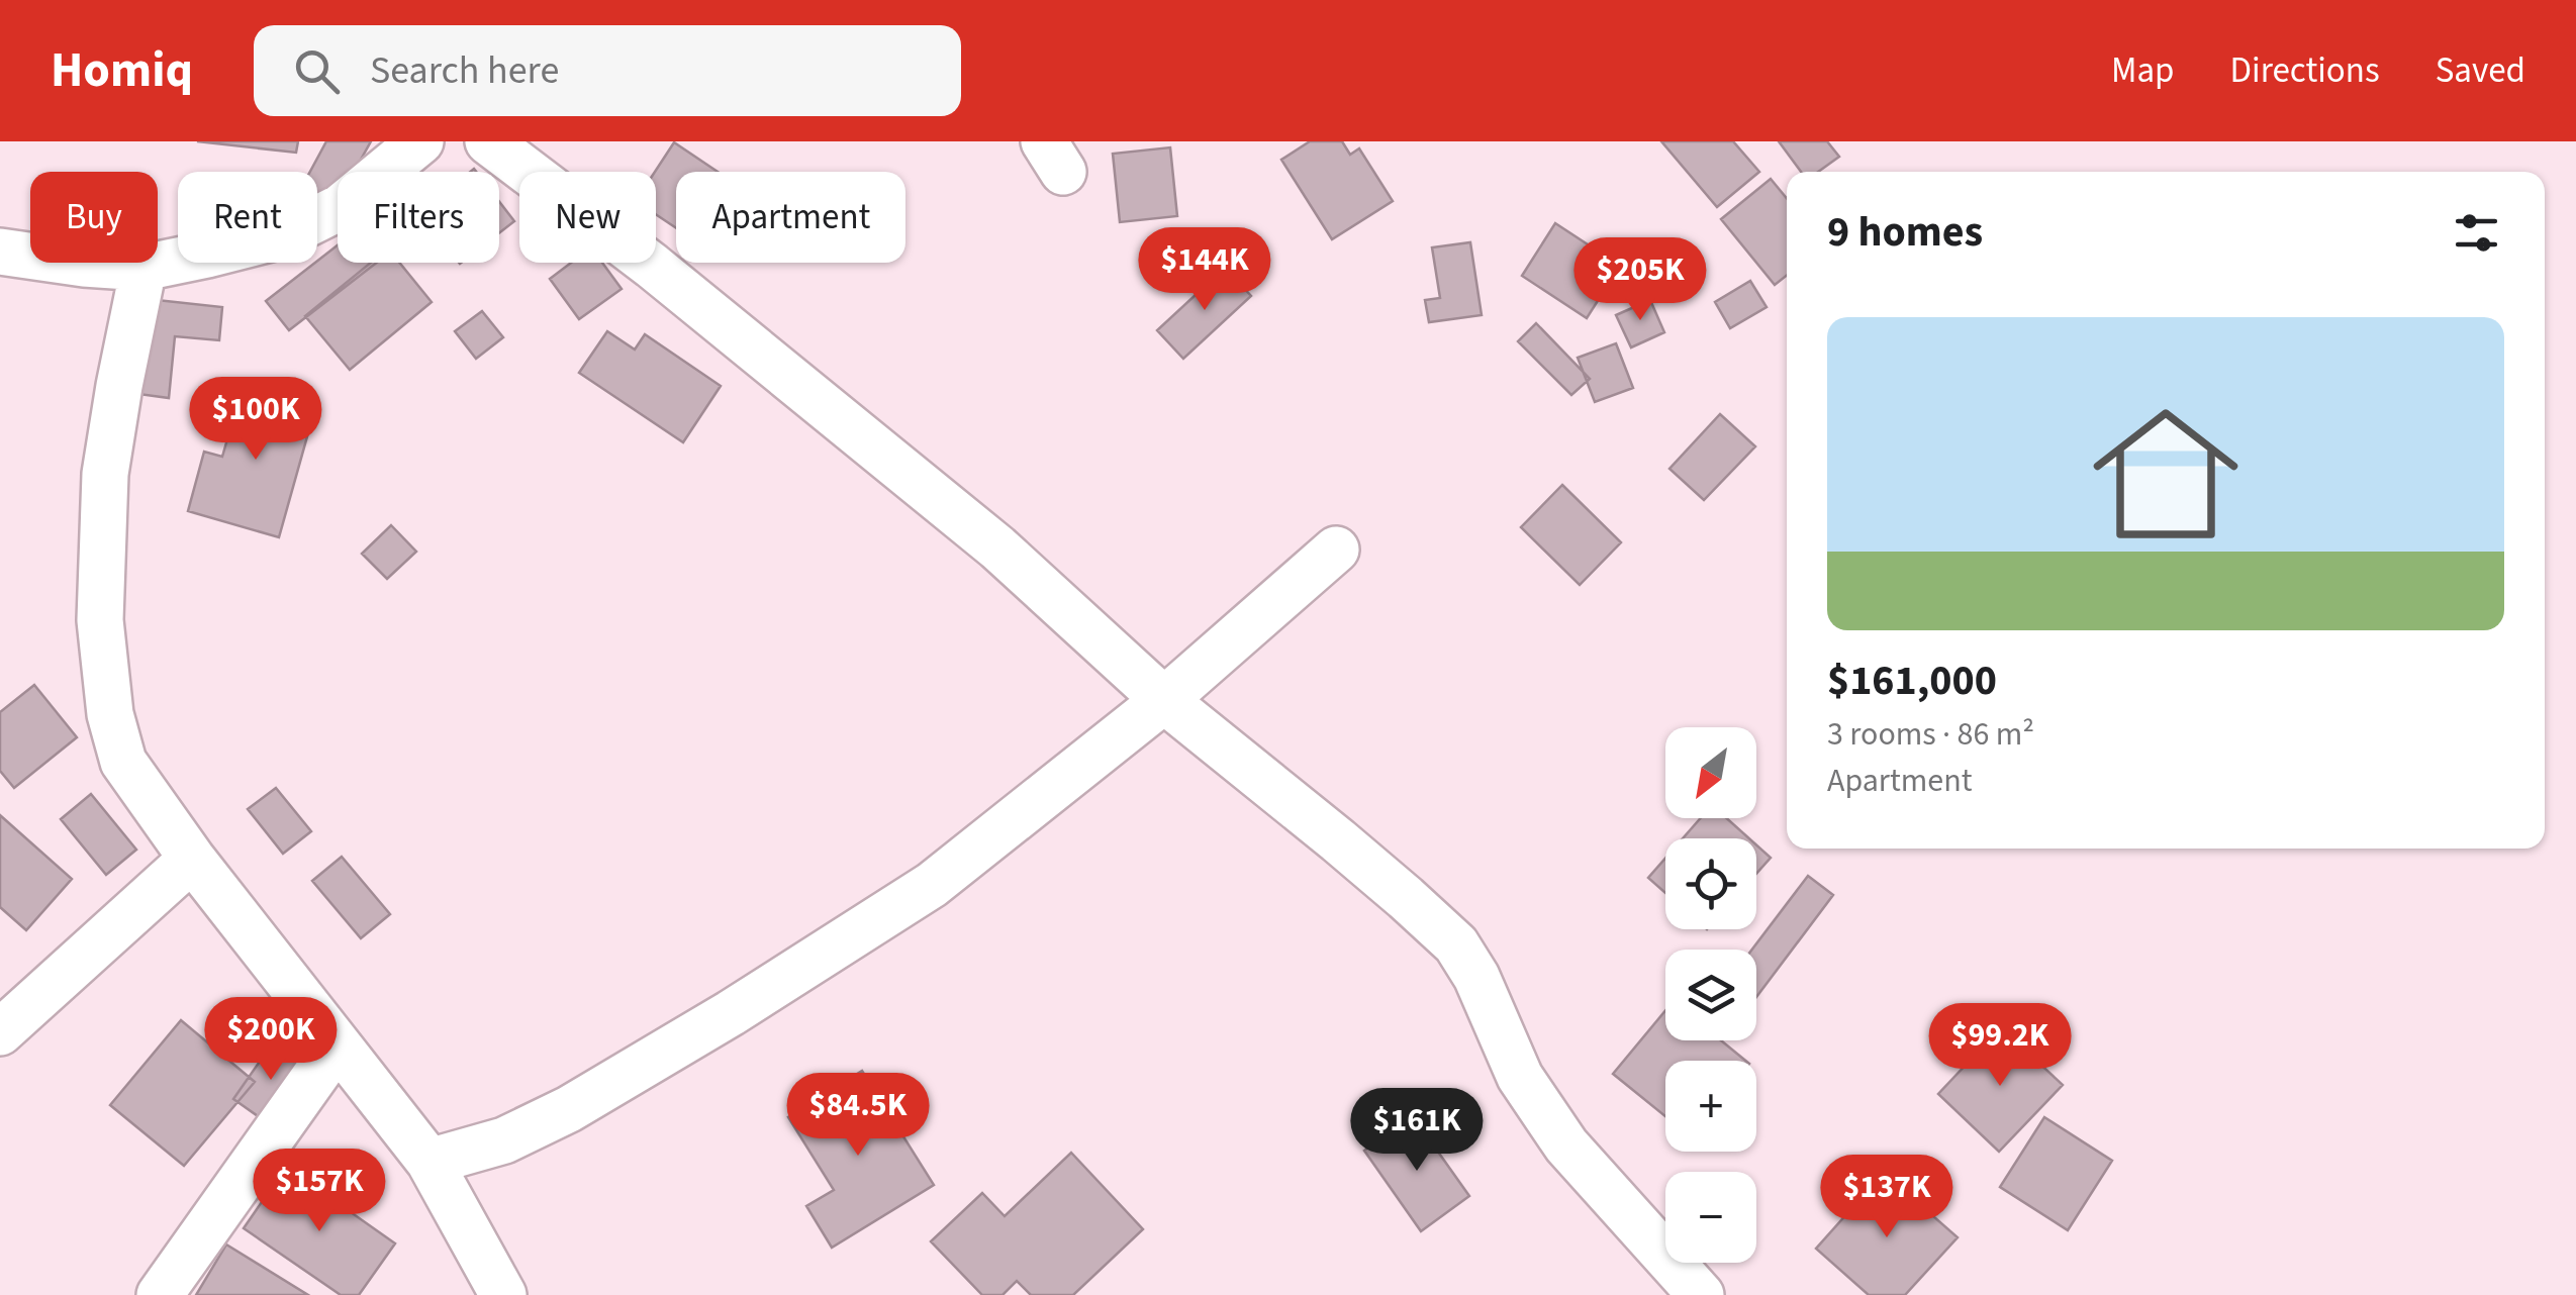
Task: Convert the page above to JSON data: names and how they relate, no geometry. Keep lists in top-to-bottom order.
{
  "north": "bottom left",
  "page": {
    "header": "Homiq",
    "search": "Search here",
    "nav": ["Map", "Directions", "Saved"],
    "chip": [
      "Buy",
      "Rent",
      "Filters",
      "New",
      "Apartment"
    ],
    "heading": "9 homes",
    "price": [
      "$144K",
      "$205K",
      "$100K",
      "$200K",
      "$99.2K",
      "$84.5K",
      "$161K",
      "$157K",
      "$137K"
    ],
    "list": [
      {
        "name": "$161,000",
        "note": "3 rooms · 86 m² · Apartment"
      }
    ],
    "map_buttons": ["+", "−"]
  }
}
